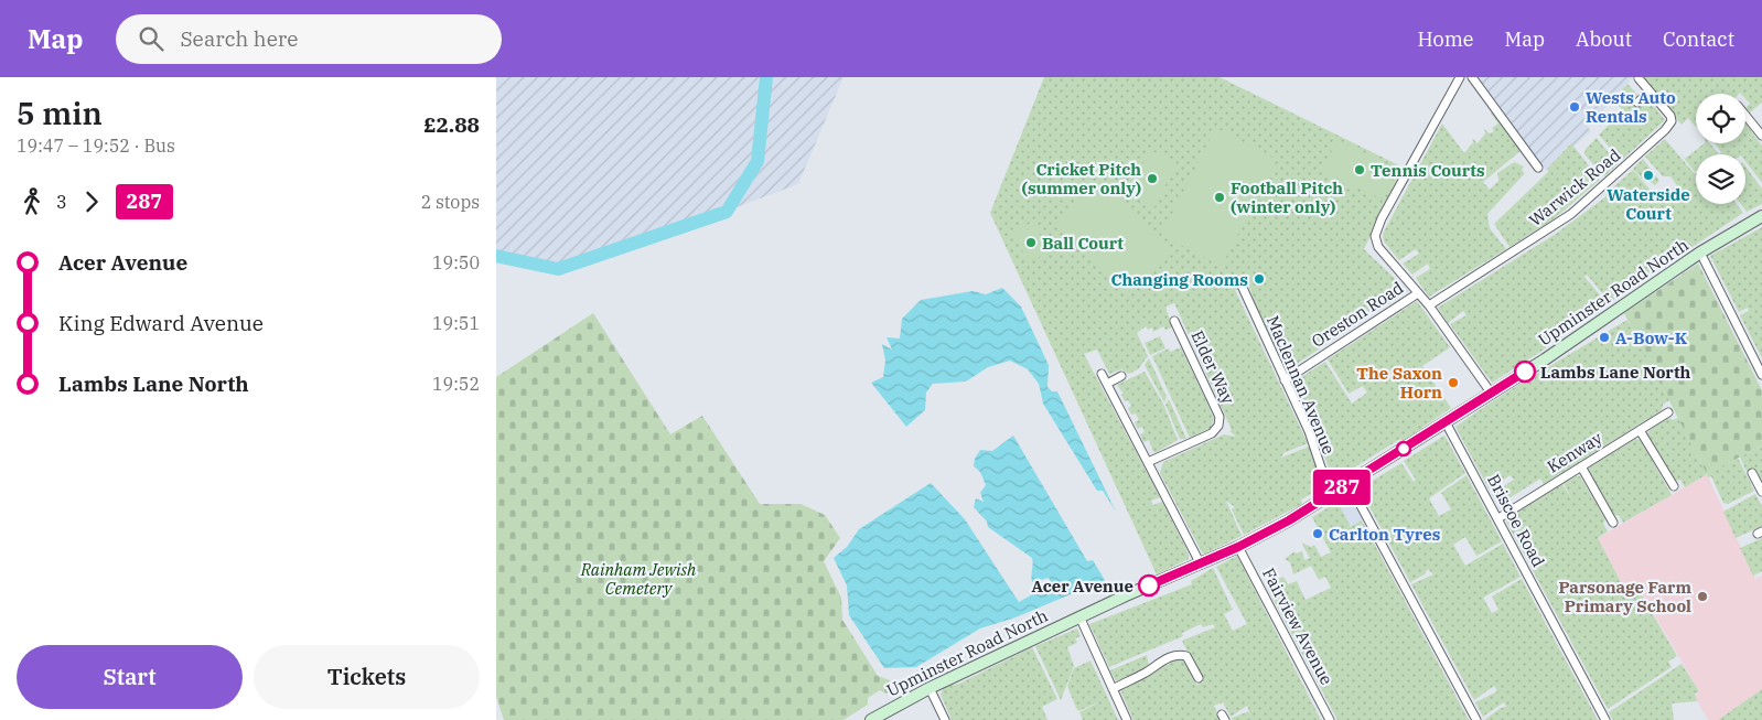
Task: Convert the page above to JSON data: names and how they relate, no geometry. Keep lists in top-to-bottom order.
{
  "streets": {
    "street": [
      "Warwick Road",
      "Upminster Road North",
      "Oreston Road",
      "Elder Way",
      "Maclennan Avenue",
      "Kenway",
      "Briscoe Road",
      "Fairview Avenue"
    ]
  },
  "crossings": [
    ["Upminster Road North", "Maclennan Avenue"],
    ["Upminster Road North", "Briscoe Road"],
    ["Upminster Road North", "Fairview Avenue"],
    ["Oreston Road", "Maclennan Avenue"],
    ["Kenway", "Briscoe Road"]
  ],
  "parks": ["Rainham Jewish Cemetery"],
  "places": [
    "Wests Auto Rentals",
    "Tennis Courts",
    "Waterside Court",
    "Cricket Pitch (summer only)",
    "Football Pitch (winter only)",
    "Ball Court",
    "Changing Rooms",
    "A-Bow-K",
    "Lambs Lane North",
    "The Saxon Horn",
    "Carlton Tyres",
    "Acer Avenue",
    "Parsonage Farm Primary School"
  ],
  "lines": ["bus line 287"],
  "page": {
    "header": "Map",
    "search": "Search here",
    "nav": [
      "Home",
      "Map",
      "About",
      "Contact"
    ],
    "heading": ["5 min", "19:47 – 19:52 · Bus", "£2.88"],
    "on_map": "287",
    "legs": ["3", "287", "2 stops"],
    "list": [
      {
        "name": "Acer Avenue",
        "value": "19:50"
      },
      {
        "name": "King Edward Avenue",
        "value": "19:51"
      },
      {
        "name": "Lambs Lane North",
        "value": "19:52"
      }
    ],
    "buttons": ["Start", "Tickets"]
  }
}
